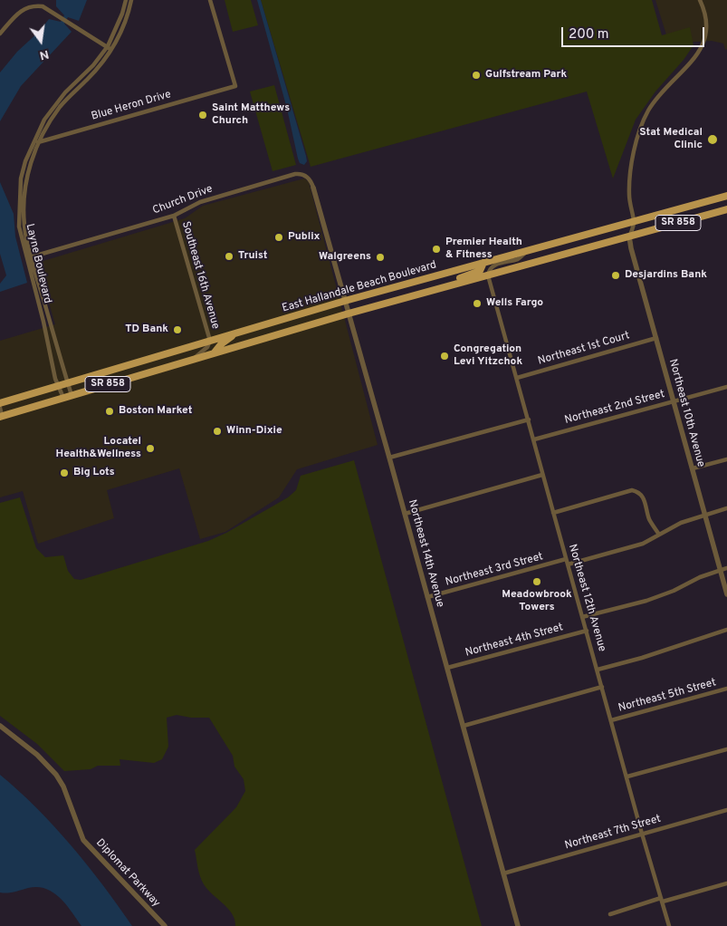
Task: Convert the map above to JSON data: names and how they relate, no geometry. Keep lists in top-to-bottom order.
{
  "streets": {
    "main road": ["SR 858", "East Hallandale Beach Boulevard"],
    "street": [
      "Blue Heron Drive",
      "Church Drive",
      "Layne Boulevard",
      "Southeast 16th Avenue",
      "Northeast 1st Court",
      "Northeast 2nd Street",
      "Northeast 10th Avenue",
      "Northeast 14th Avenue",
      "Northeast 3rd Street",
      "Northeast 12th Avenue",
      "Northeast 4th Street",
      "Northeast 5th Street",
      "Northeast 7th Street",
      "Diplomat Parkway"
    ]
  },
  "crossings": [
    ["Blue Heron Drive", "Layne Boulevard"],
    ["Church Drive", "Layne Boulevard"],
    ["Church Drive", "Southeast 16th Avenue"],
    ["Church Drive", "Northeast 14th Avenue"],
    ["Layne Boulevard", "East Hallandale Beach Boulevard"],
    ["Southeast 16th Avenue", "East Hallandale Beach Boulevard"],
    ["East Hallandale Beach Boulevard", "Northeast 10th Avenue"],
    ["East Hallandale Beach Boulevard", "Northeast 14th Avenue"],
    ["East Hallandale Beach Boulevard", "Northeast 12th Avenue"],
    ["Northeast 1st Court", "Northeast 10th Avenue"],
    ["Northeast 1st Court", "Northeast 12th Avenue"],
    ["Northeast 2nd Street", "Northeast 10th Avenue"],
    ["Northeast 2nd Street", "Northeast 12th Avenue"],
    ["Northeast 14th Avenue", "Northeast 3rd Street"],
    ["Northeast 14th Avenue", "Northeast 4th Street"],
    ["Northeast 14th Avenue", "Northeast 7th Street"],
    ["Northeast 3rd Street", "Northeast 12th Avenue"],
    ["Northeast 12th Avenue", "Northeast 4th Street"],
    ["Northeast 12th Avenue", "Northeast 5th Street"],
    ["Northeast 12th Avenue", "Northeast 7th Street"]
  ],
  "places": [
    "Gulfstream Park",
    "Saint Matthews Church",
    "Stat Medical Clinic",
    "Publix",
    "Premier Health & Fitness",
    "Truist",
    "Walgreens",
    "Desjardins Bank",
    "Wells Fargo",
    "TD Bank",
    "Congregation Levi Yitzchok",
    "Boston Market",
    "Winn-Dixie",
    "Locatel Health&Wellness",
    "Big Lots",
    "Meadowbrook Towers"
  ],
  "scale_bar": "200 m",
  "north": "bottom"
}
